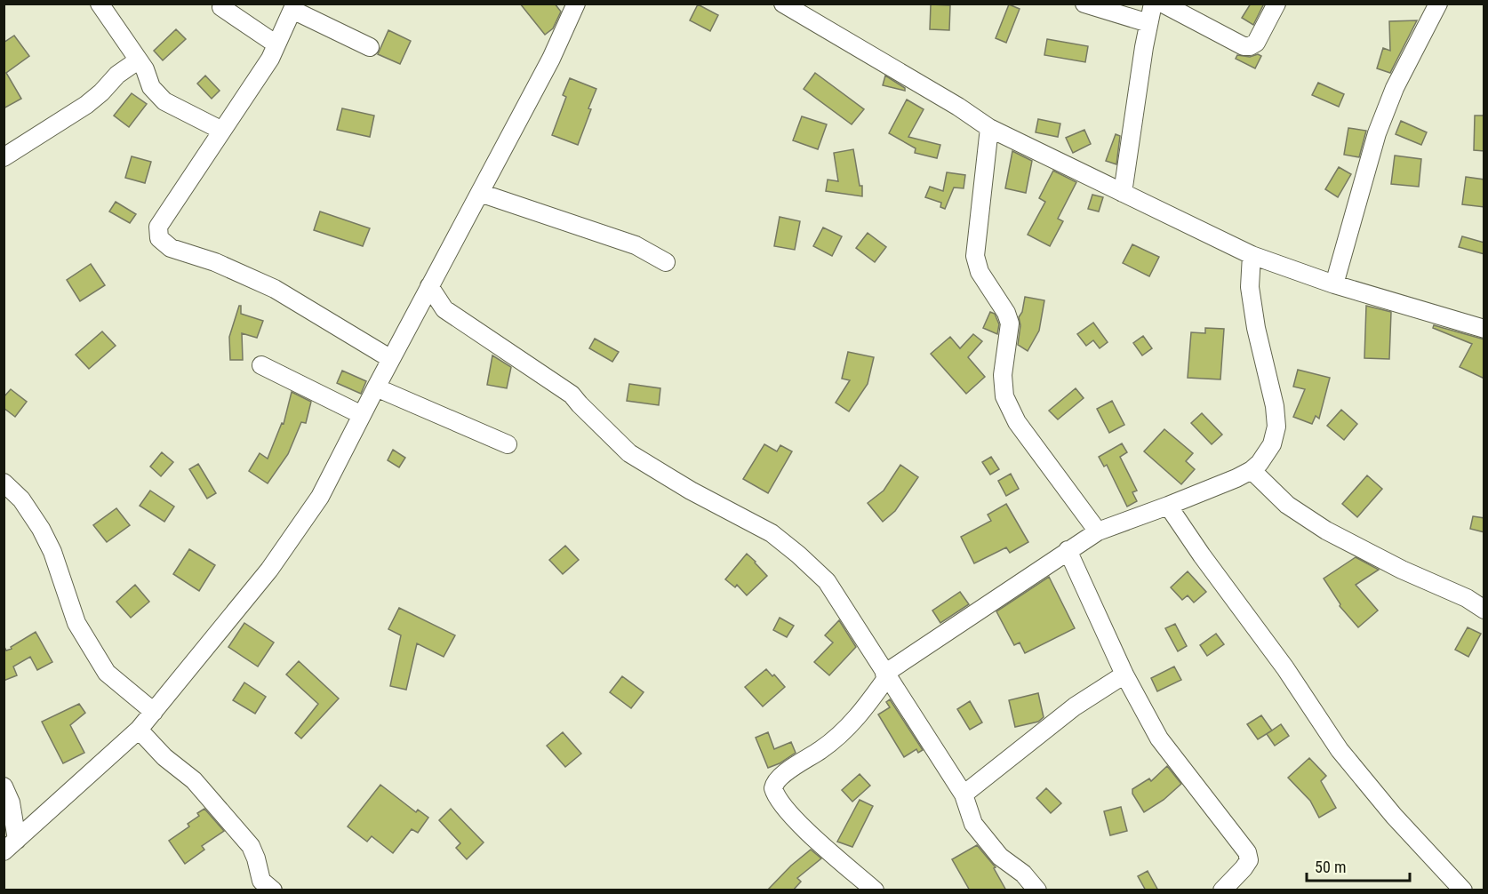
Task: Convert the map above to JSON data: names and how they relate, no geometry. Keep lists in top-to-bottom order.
{
  "scale_bar": "50 m"
}
